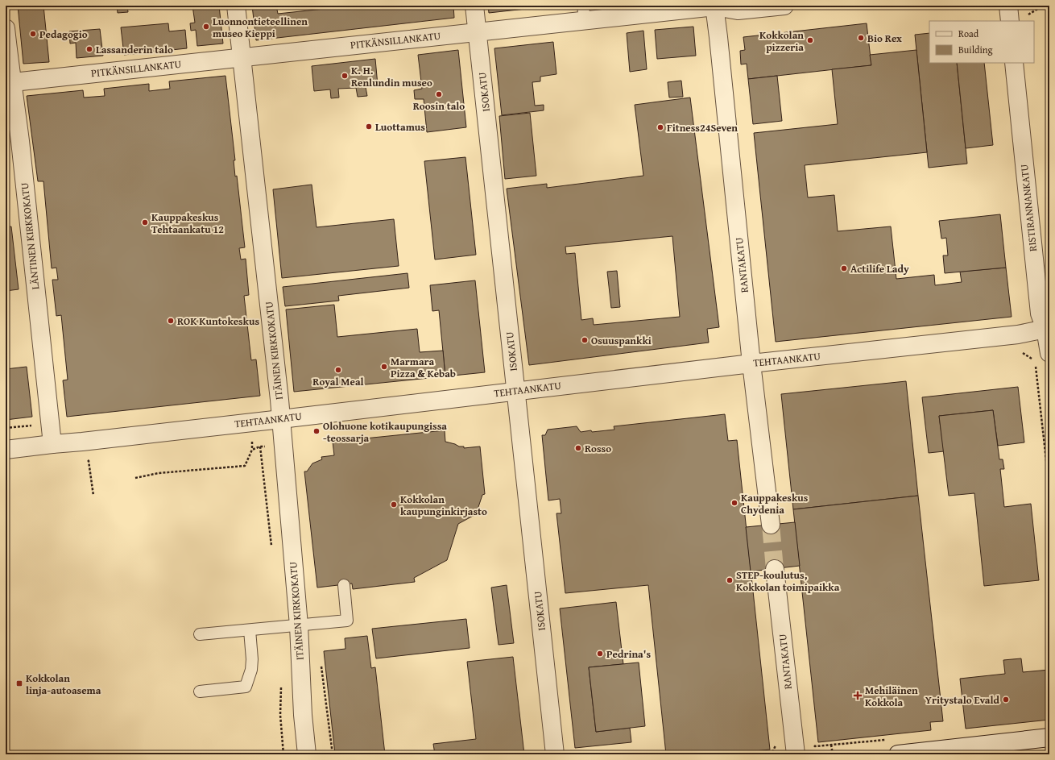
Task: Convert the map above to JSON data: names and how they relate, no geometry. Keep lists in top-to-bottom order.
{
  "streets": {
    "street": [
      "PITKÄNSILLANKATU",
      "ISOKATU",
      "RISTIRANNANKATU",
      "LÄNTINEN KIRKKOKATU",
      "RANTAKATU",
      "ITÄINEN KIRKKOKATU",
      "TEHTAANKATU"
    ]
  },
  "crossings": [
    ["PITKÄNSILLANKATU", "ISOKATU"],
    ["PITKÄNSILLANKATU", "LÄNTINEN KIRKKOKATU"],
    ["PITKÄNSILLANKATU", "RANTAKATU"],
    ["PITKÄNSILLANKATU", "ITÄINEN KIRKKOKATU"],
    ["ISOKATU", "TEHTAANKATU"],
    ["RISTIRANNANKATU", "TEHTAANKATU"],
    ["LÄNTINEN KIRKKOKATU", "TEHTAANKATU"],
    ["RANTAKATU", "TEHTAANKATU"],
    ["ITÄINEN KIRKKOKATU", "TEHTAANKATU"]
  ],
  "places": {
    "other": [
      "Luonnontieteellinen museo Kieppi",
      "Pedagogio",
      "Bio Rex",
      "Kokkolan pizzeria",
      "Lassanderin talo",
      "K. H. Renlundin museo",
      "Roosin talo",
      "Luottamus",
      "Fitness24Seven",
      "Kauppakeskus Tehtaankatu 12",
      "Actilife Lady",
      "ROK Kuntokeskus",
      "Osuuspankki",
      "Marmara Pizza & Kebab",
      "Royal Meal",
      "Olohuone kotikaupungissa -teossarja",
      "Rosso",
      "Kauppakeskus Chydenia",
      "Kokkolan kaupunginkirjasto",
      "STEP-koulutus, Kokkolan toimipaikka",
      "Pedrina's",
      "Yritystalo Evald"
    ],
    "transit": ["Kokkolan linja-autoasema"],
    "health": ["Mehiläinen Kokkola"]
  },
  "legend": ["Road", "Building"]
}
